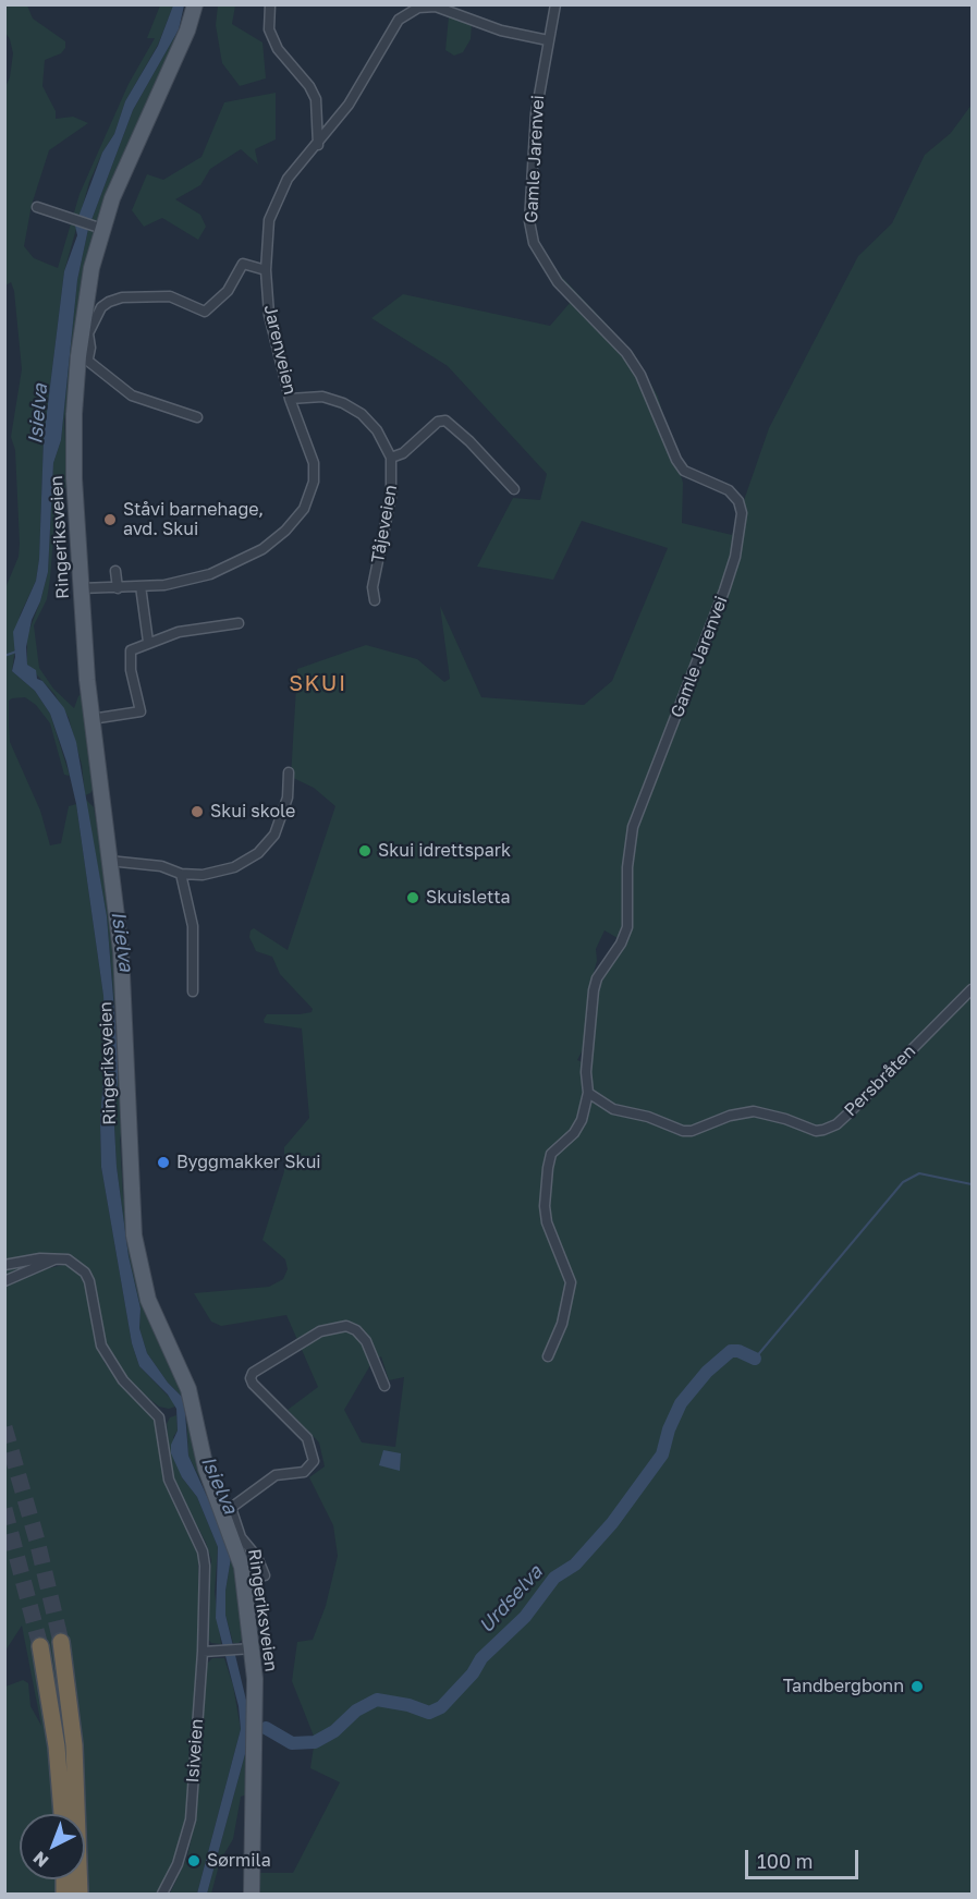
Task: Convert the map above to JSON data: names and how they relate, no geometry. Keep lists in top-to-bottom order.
{
  "streets": {
    "main road": ["Ringeriksveien"],
    "street": [
      "Gamle Jarenvei",
      "Jarenveien",
      "Tåjeveien",
      "Persbråten",
      "Isiveien"
    ]
  },
  "crossings": [
    ["Gamle Jarenvei", "Jarenveien"],
    ["Gamle Jarenvei", "Persbråten"],
    ["Jarenveien", "Tåjeveien"],
    ["Jarenveien", "Ringeriksveien"]
  ],
  "districts": ["SKUI"],
  "water": ["Isielva", "Urdselva"],
  "places": [
    "Ståvi barnehage, avd. Skui",
    "Skui skole",
    "Skui idrettspark",
    "Skuisletta",
    "Byggmakker Skui",
    "Tandbergbonn",
    "Sørmila"
  ],
  "scale_bar": "100 m",
  "north": "bottom left"
}
